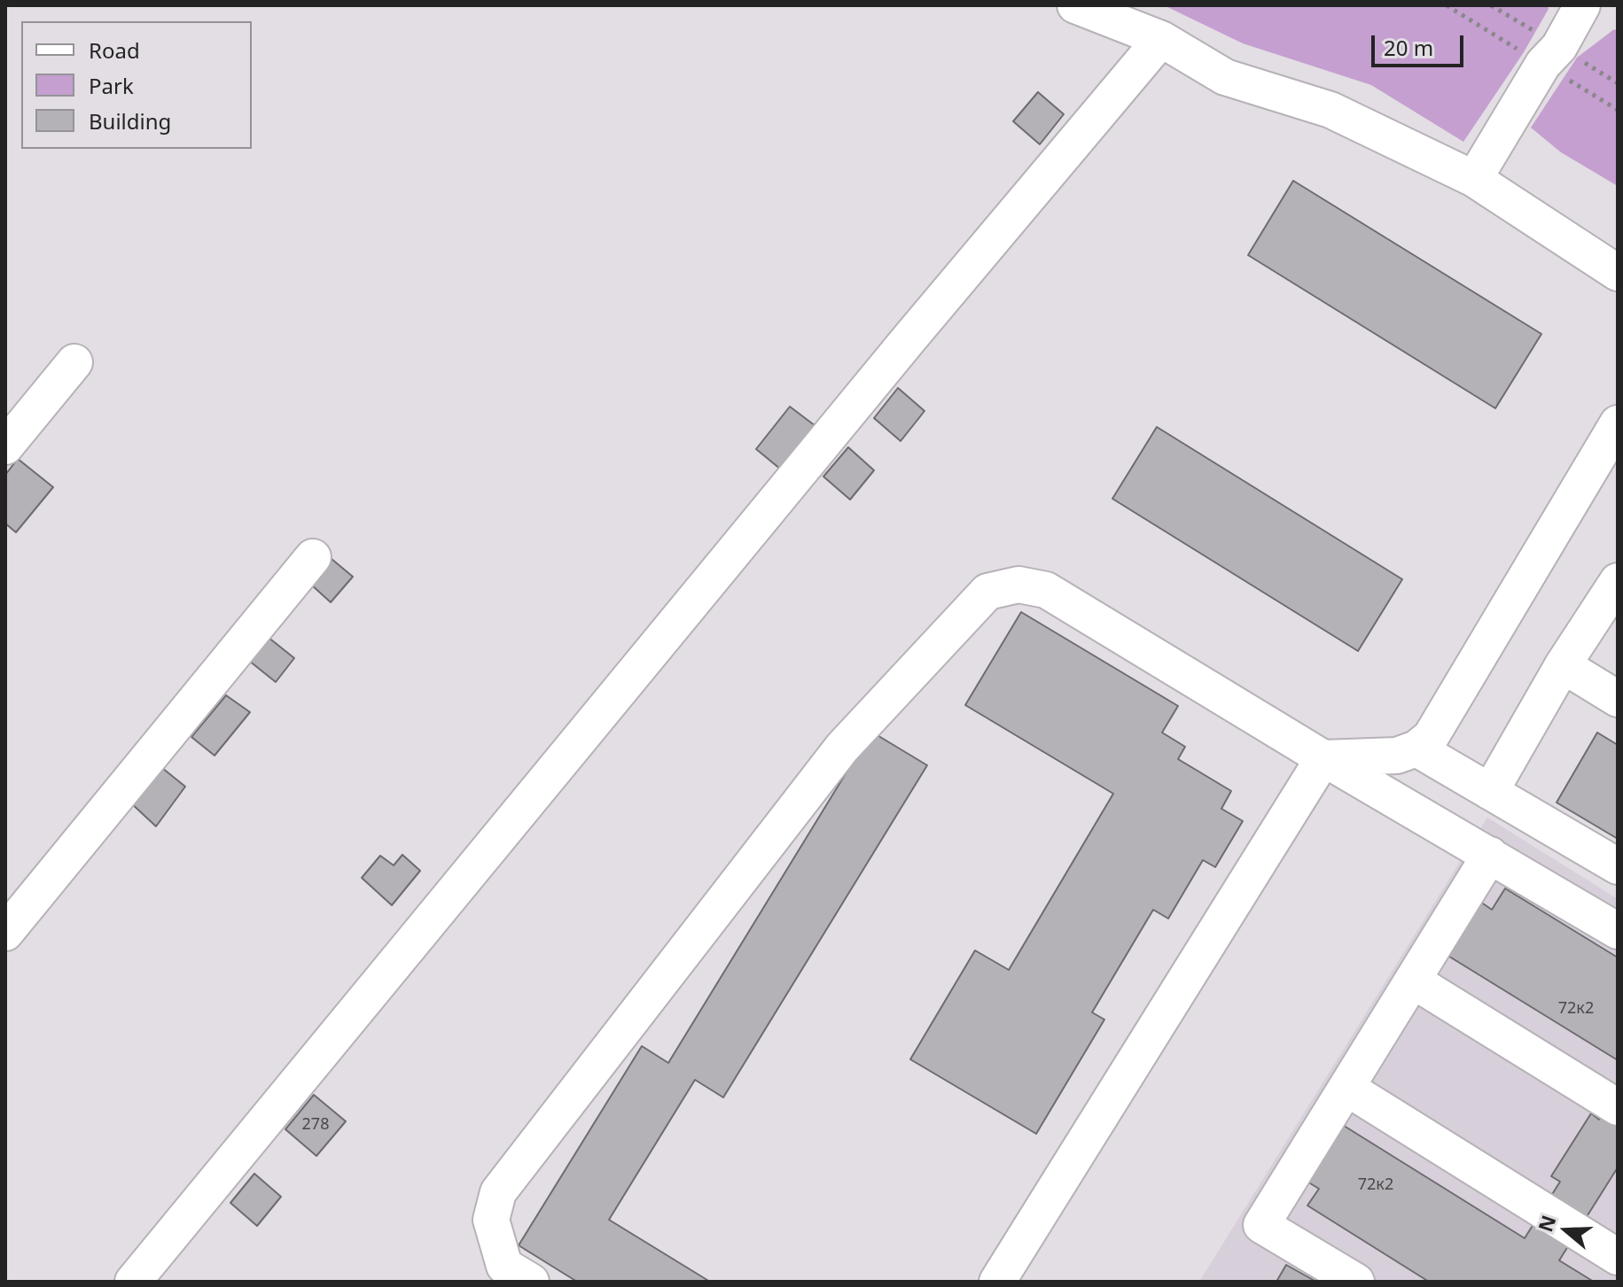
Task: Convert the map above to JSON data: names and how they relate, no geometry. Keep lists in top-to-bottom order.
{
  "house_numbers": ["72к2", "278", "72к2"],
  "legend": ["Road", "Park", "Building"],
  "scale_bar": "20 m",
  "north": "left"
}
